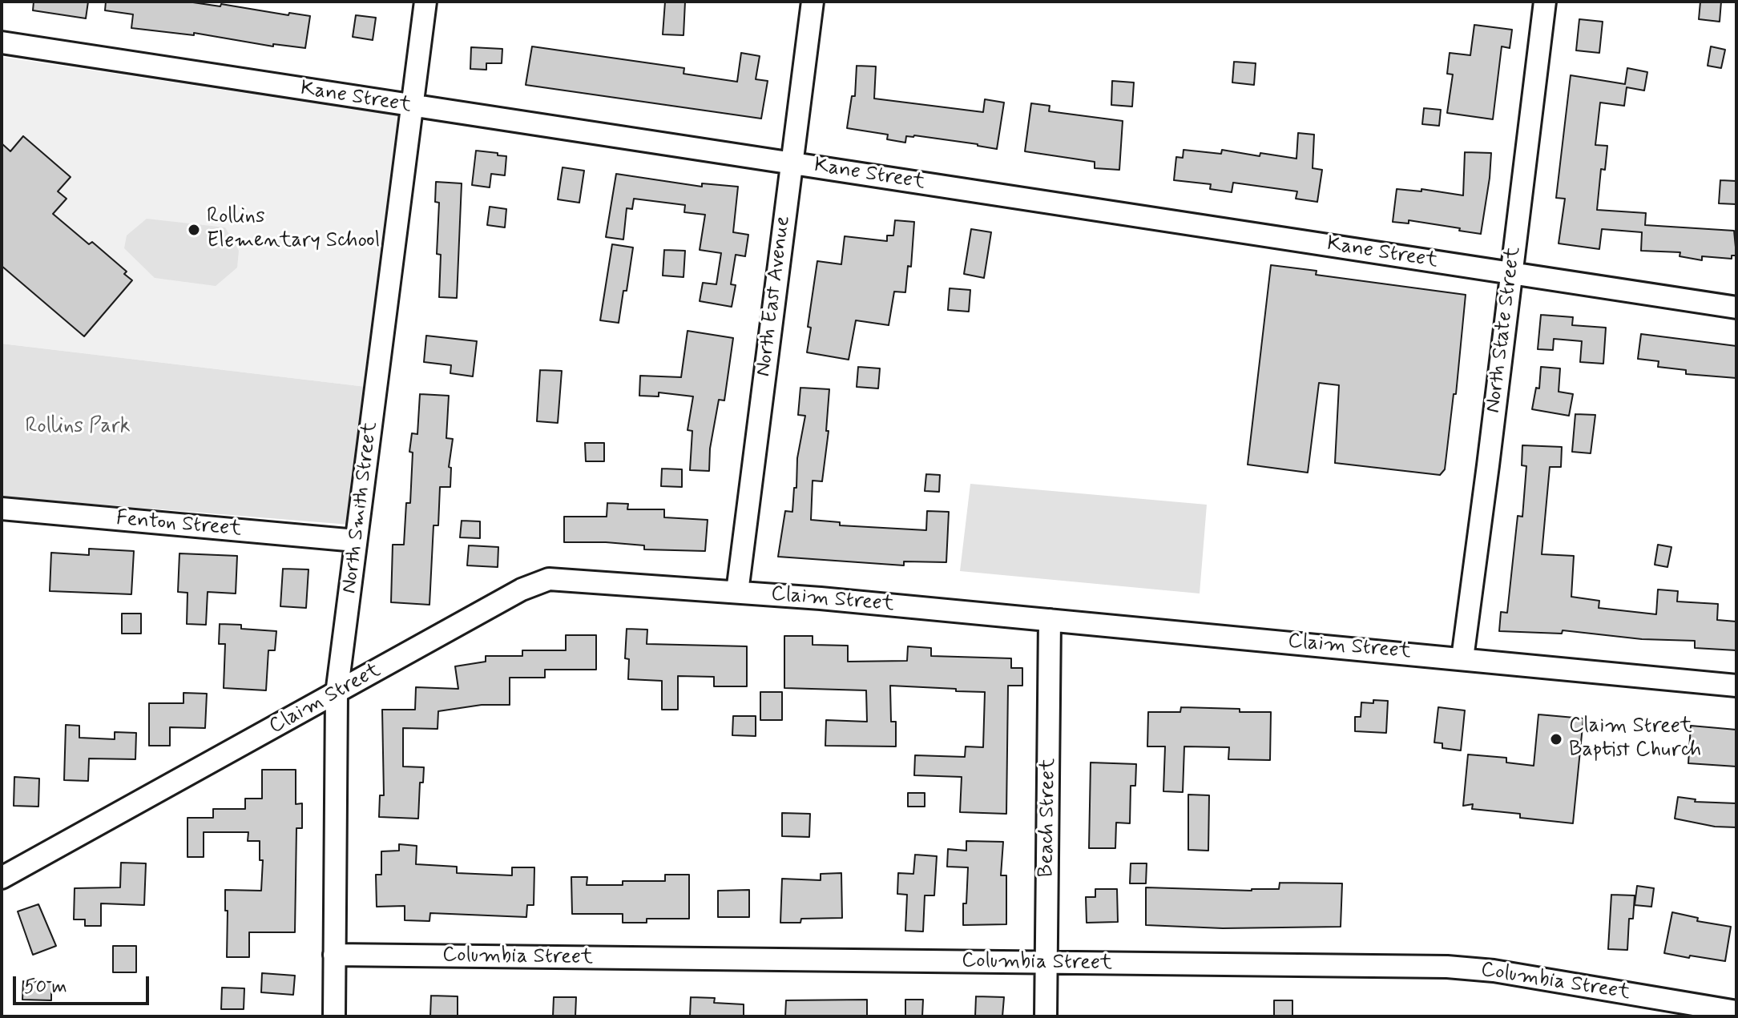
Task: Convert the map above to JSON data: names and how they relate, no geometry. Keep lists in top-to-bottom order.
{
  "streets": {
    "street": [
      "Kane Street",
      "North East Avenue",
      "North State Street",
      "North Smith Street",
      "Fenton Street",
      "Claim Street",
      "Beach Street",
      "Columbia Street"
    ]
  },
  "crossings": [
    ["Kane Street", "North East Avenue"],
    ["Kane Street", "North State Street"],
    ["Kane Street", "North Smith Street"],
    ["North East Avenue", "Claim Street"],
    ["North State Street", "Claim Street"],
    ["North Smith Street", "Fenton Street"],
    ["North Smith Street", "Claim Street"],
    ["North Smith Street", "Columbia Street"],
    ["Claim Street", "Beach Street"],
    ["Beach Street", "Columbia Street"]
  ],
  "parks": ["Rollins Park"],
  "places": ["Rollins Elementary School", "Claim Street Baptist Church"],
  "scale_bar": "50 m"
}
